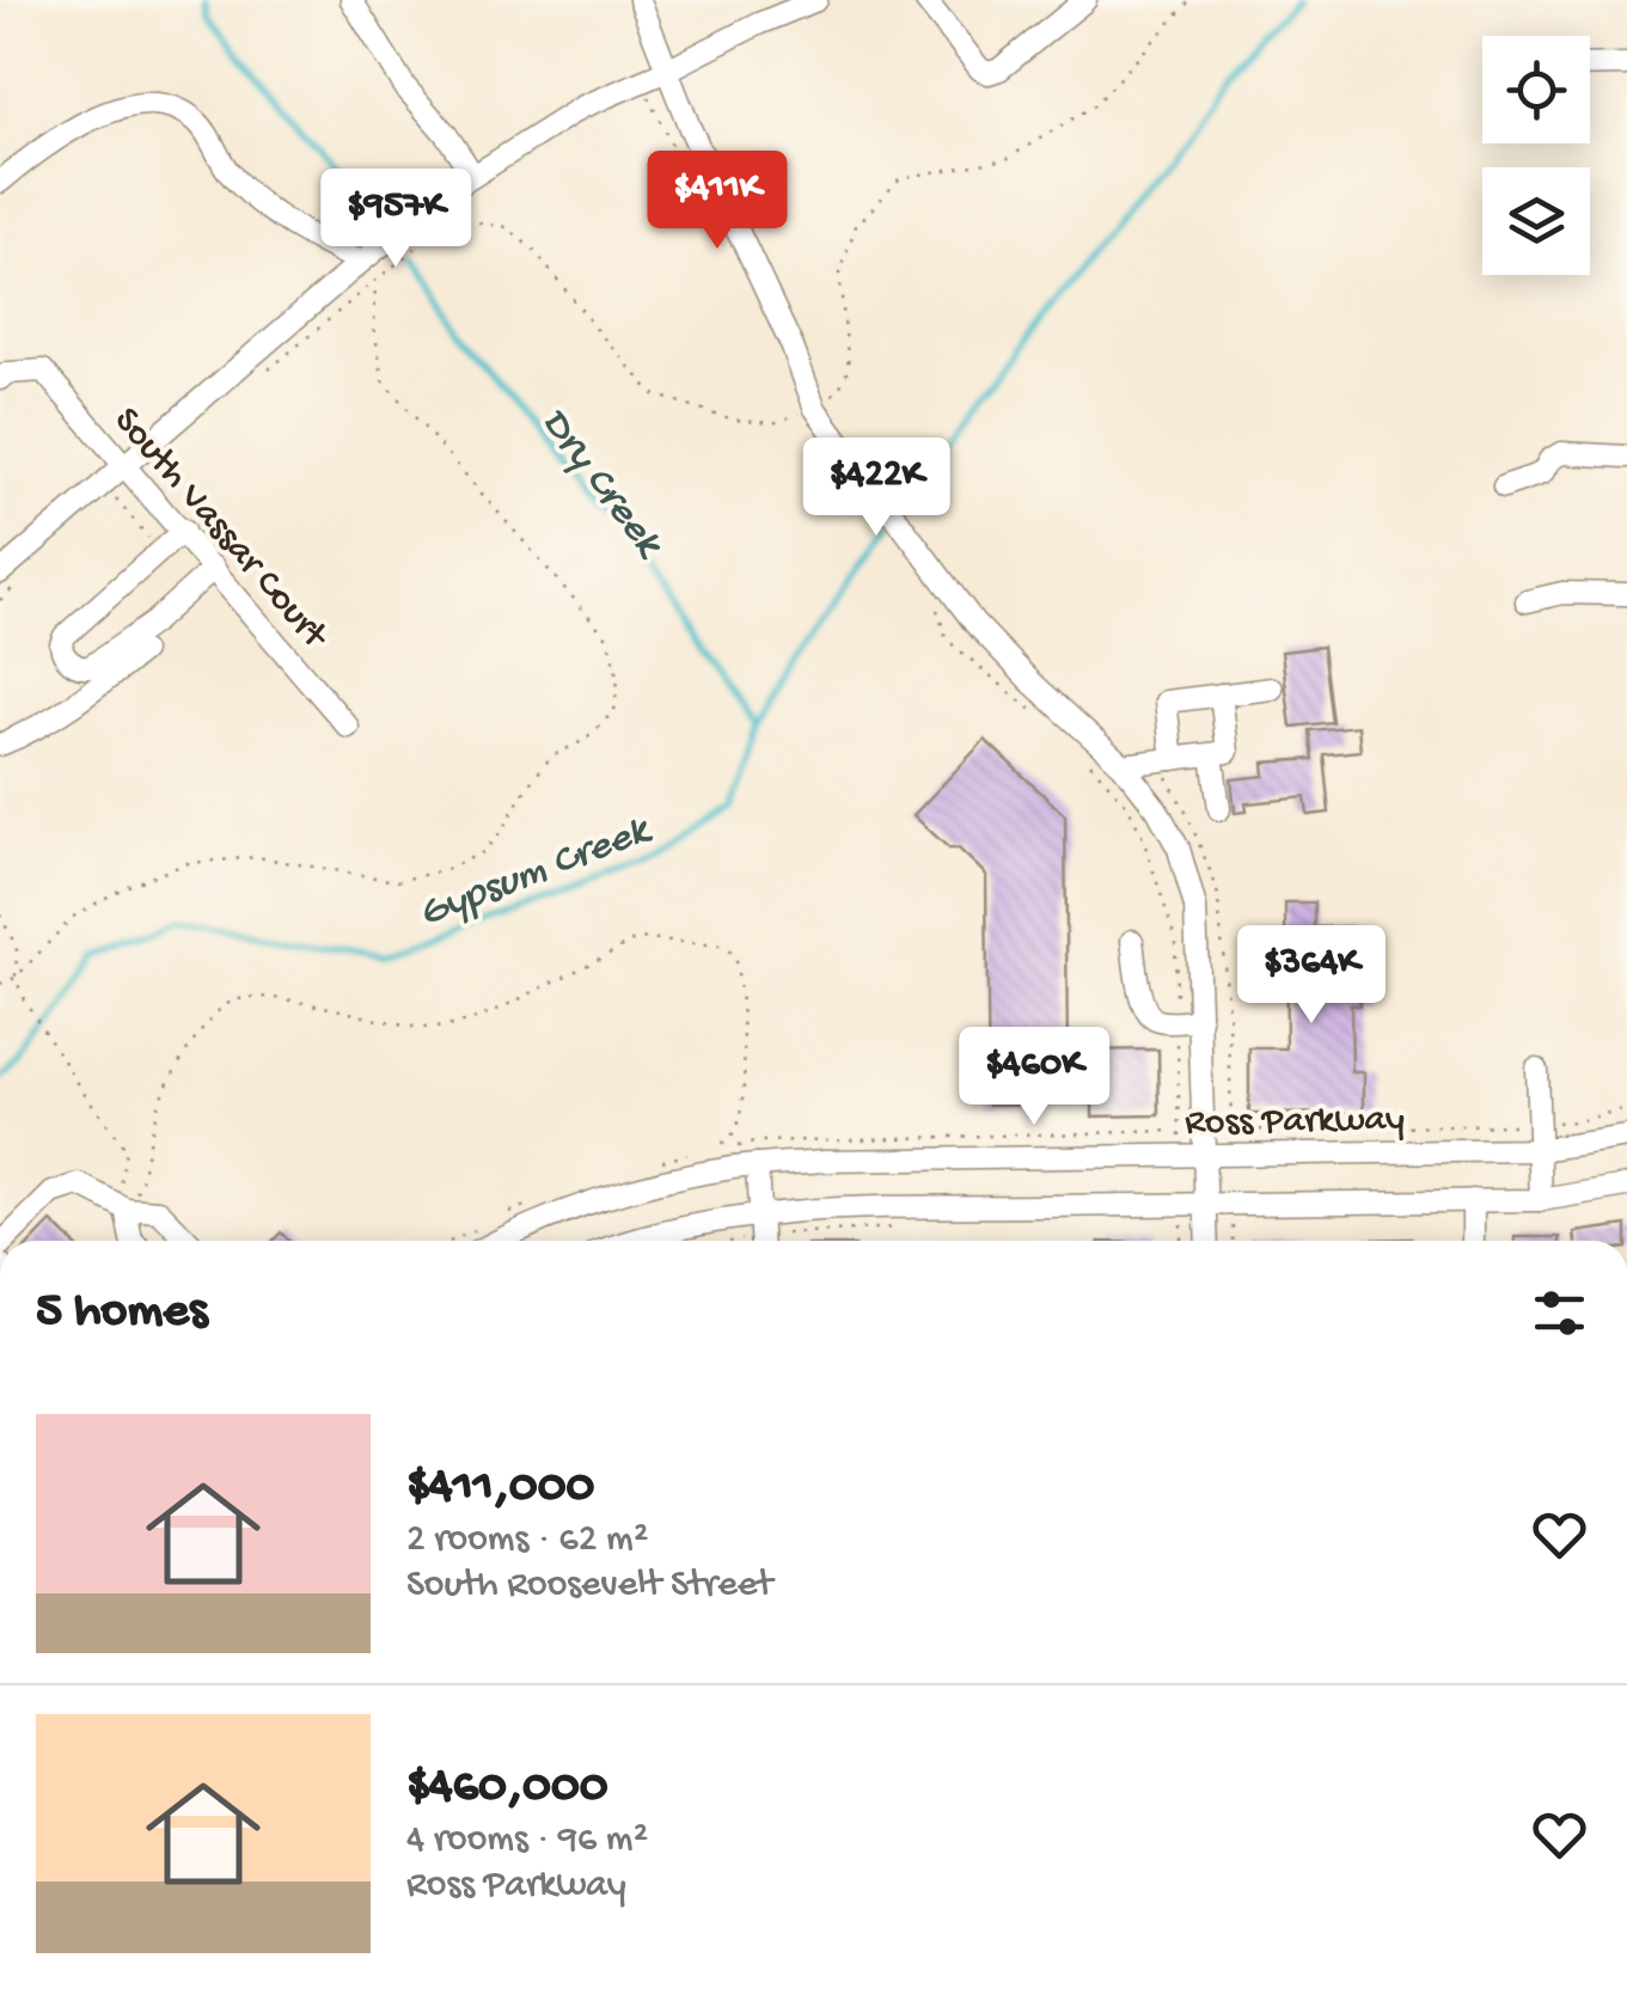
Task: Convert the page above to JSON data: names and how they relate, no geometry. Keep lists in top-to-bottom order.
{
  "streets": {
    "street": ["South Vassar Court", "Ross Parkway"]
  },
  "water": ["Dry Creek", "Gypsum Creek"],
  "page": {
    "price": [
      "$411K",
      "$957K",
      "$422K",
      "$364K",
      "$460K"
    ],
    "heading": "5 homes",
    "list": [
      {
        "name": "$411,000",
        "note": "2 rooms · 62 m² · South Roosevelt Street"
      },
      {
        "name": "$460,000",
        "note": "4 rooms · 96 m² · Ross Parkway"
      }
    ]
  }
}
